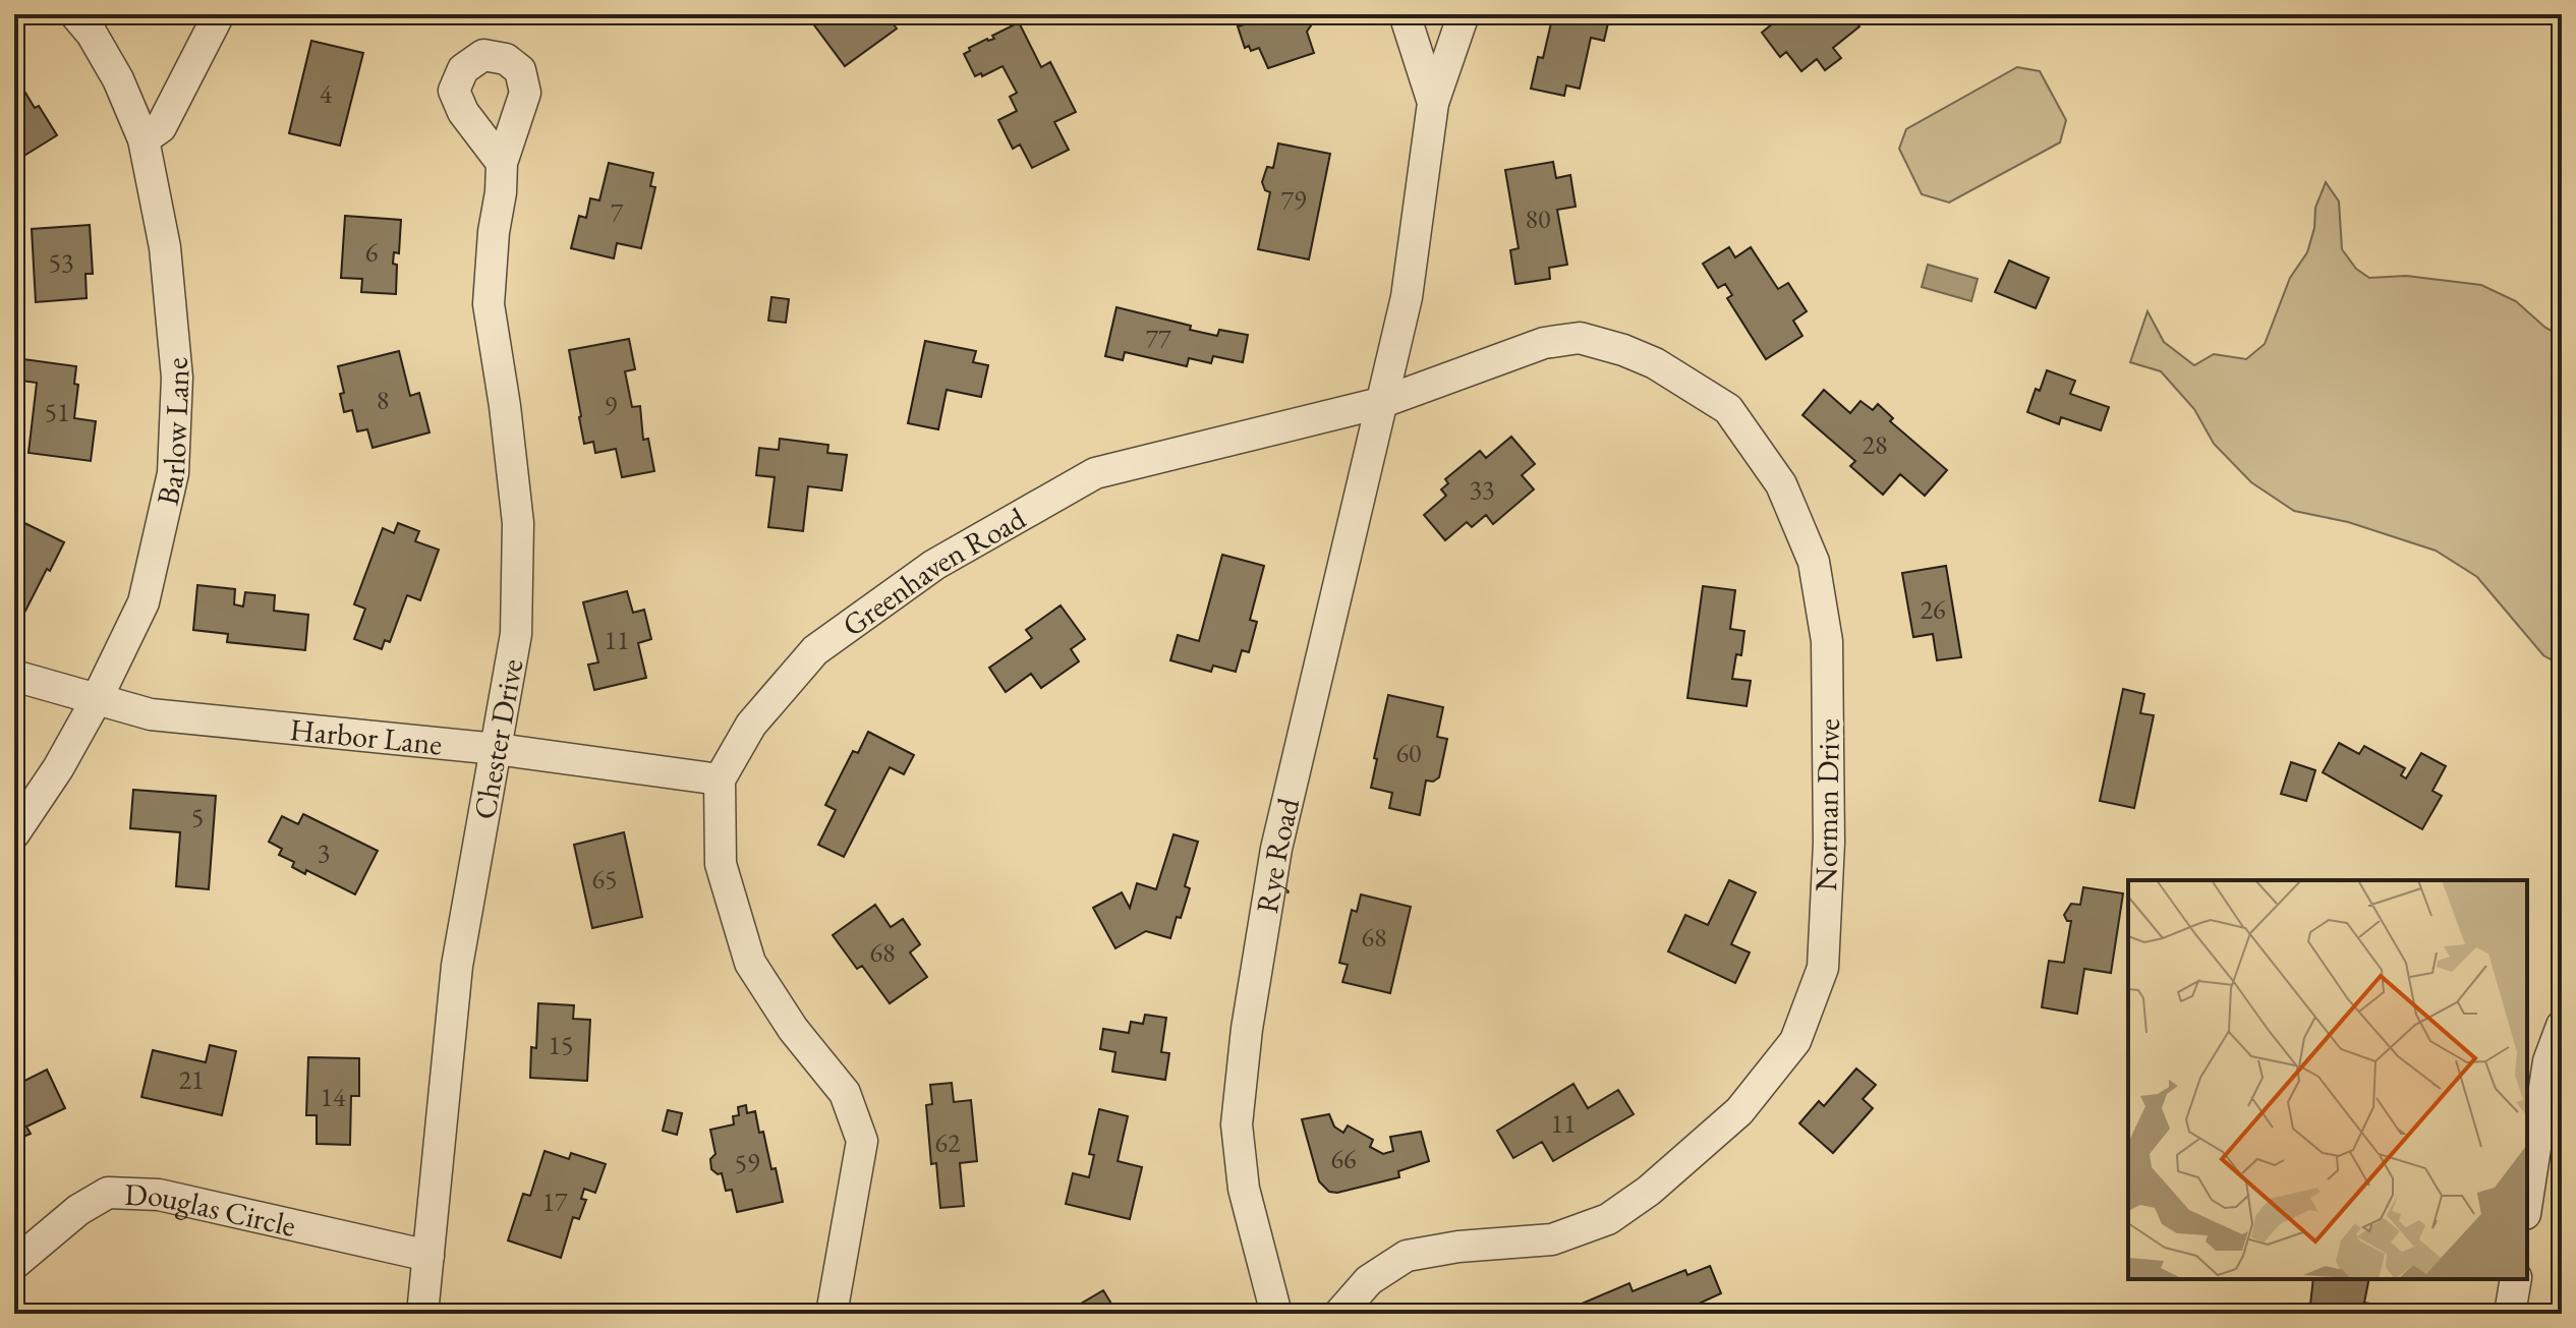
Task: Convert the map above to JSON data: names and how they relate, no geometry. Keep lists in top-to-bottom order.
{
  "streets": {
    "street": [
      "Barlow Lane",
      "Greenhaven Road",
      "Harbor Lane",
      "Chester Drive",
      "Norman Drive",
      "Rye Road",
      "Douglas Circle"
    ]
  },
  "crossings": [
    ["Barlow Lane", "Harbor Lane"],
    ["Greenhaven Road", "Harbor Lane"],
    ["Greenhaven Road", "Norman Drive"],
    ["Greenhaven Road", "Rye Road"],
    ["Harbor Lane", "Chester Drive"],
    ["Chester Drive", "Douglas Circle"],
    ["Norman Drive", "Rye Road"]
  ],
  "house_numbers": [
    "4",
    "79",
    "7",
    "80",
    "6",
    "53",
    "77",
    "8",
    "9",
    "51",
    "28",
    "33",
    "26",
    "11",
    "60",
    "5",
    "3",
    "65",
    "68",
    "68",
    "15",
    "21",
    "14",
    "11",
    "62",
    "66",
    "59",
    "17"
  ]
}
